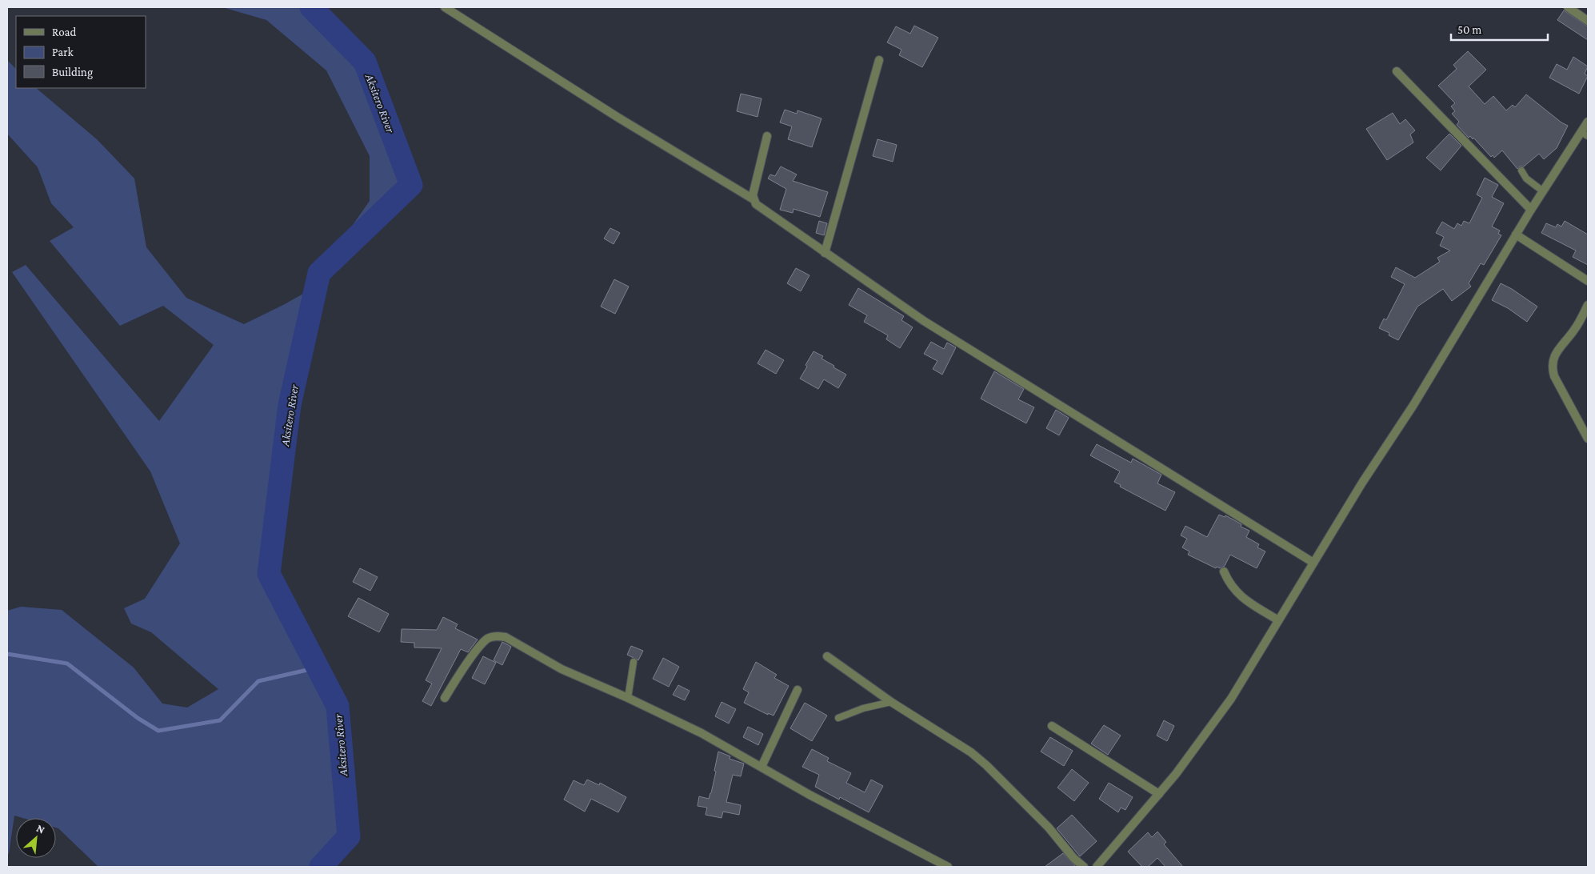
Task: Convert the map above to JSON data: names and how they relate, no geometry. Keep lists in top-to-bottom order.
{
  "water": ["Aksitero River"],
  "legend": ["Road", "Park", "Building"],
  "scale_bar": "50 m",
  "north": "top right"
}
